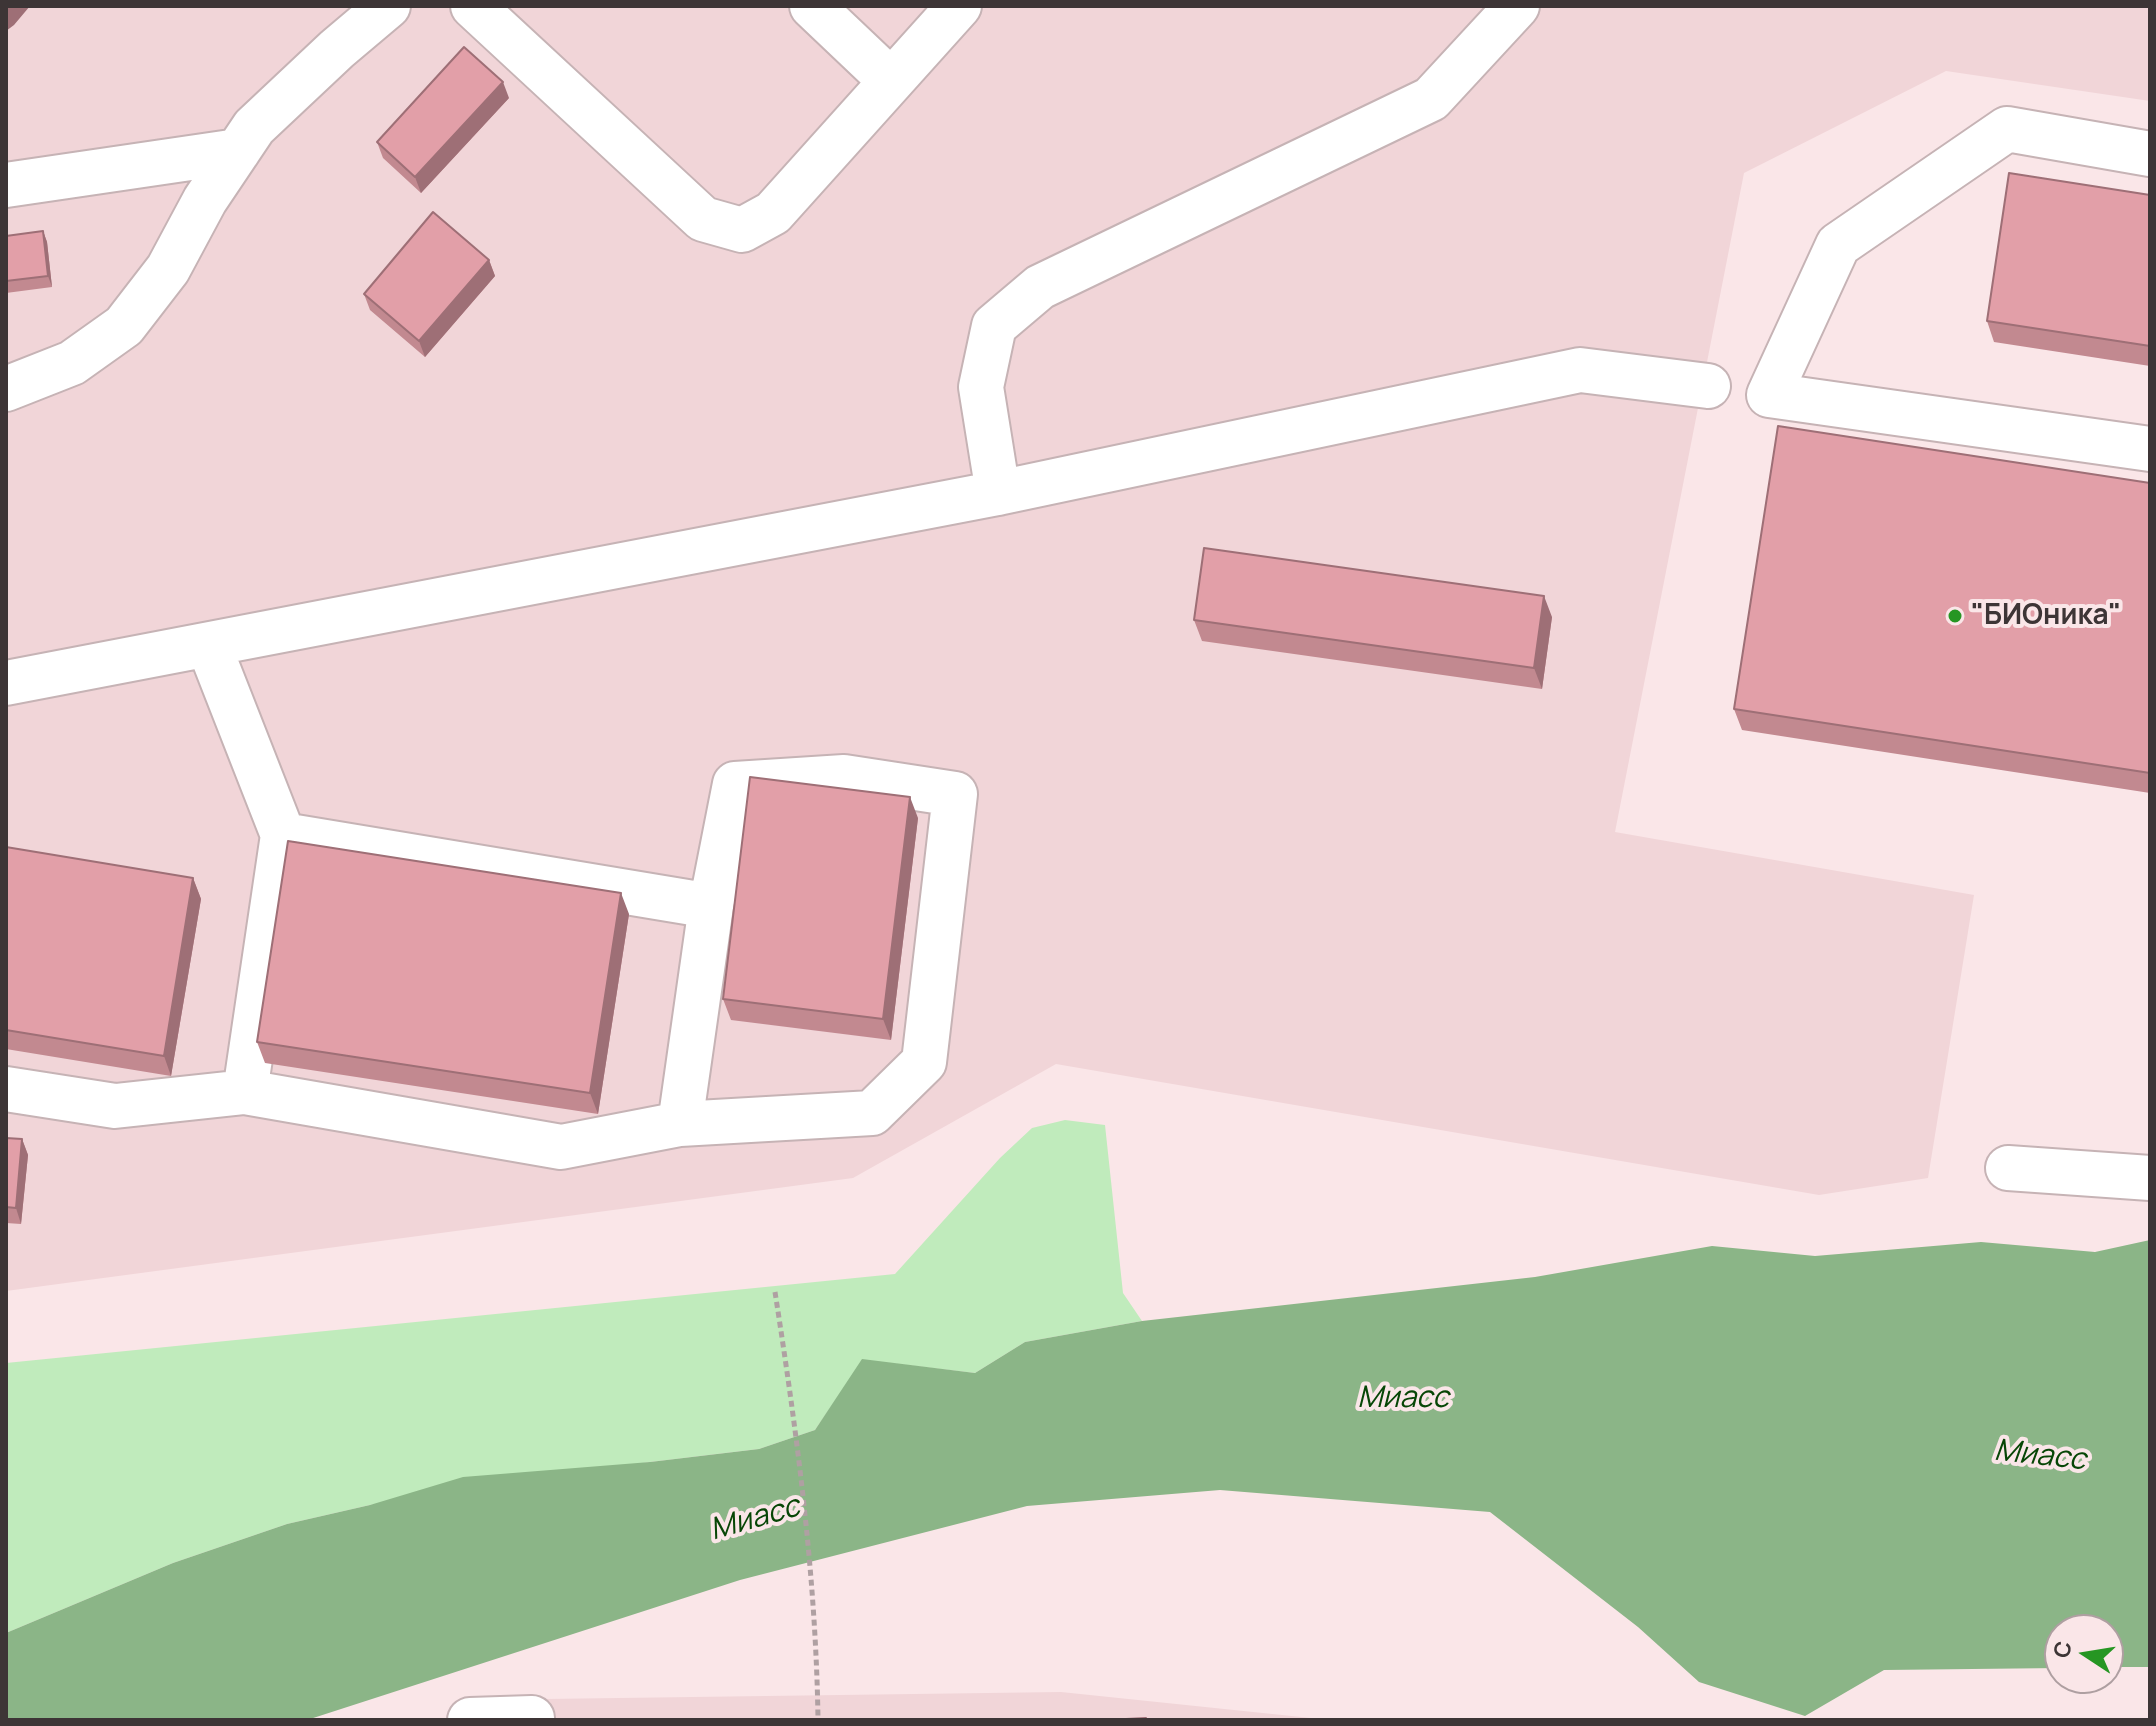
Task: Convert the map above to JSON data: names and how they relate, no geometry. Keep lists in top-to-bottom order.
{
  "water": ["Миасс"],
  "places": ["\"БИОника\""],
  "north": "left"
}
